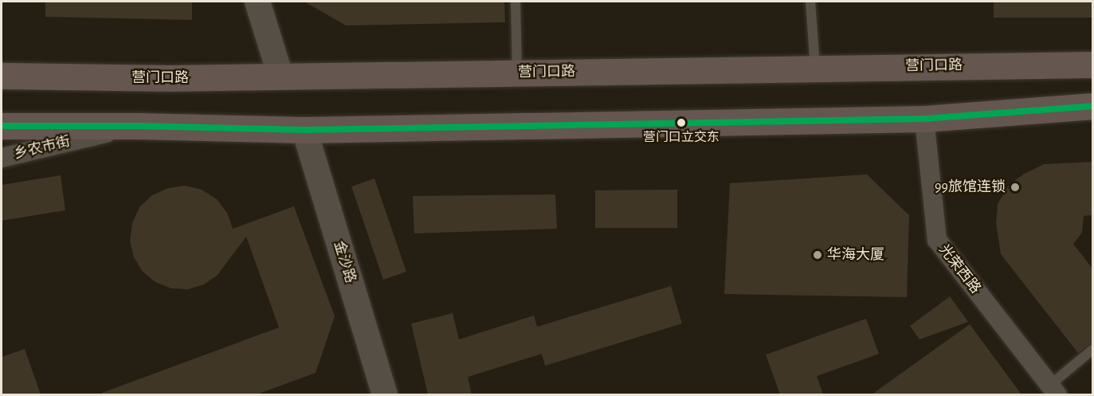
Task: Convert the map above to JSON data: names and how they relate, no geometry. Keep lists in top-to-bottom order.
{
  "streets": {
    "highway": ["营门口路"],
    "street": ["乡农市街", "金沙路", "光荣西路"]
  },
  "places": ["营门口立交东", "99旅馆连锁", "华海大厦"]
}
